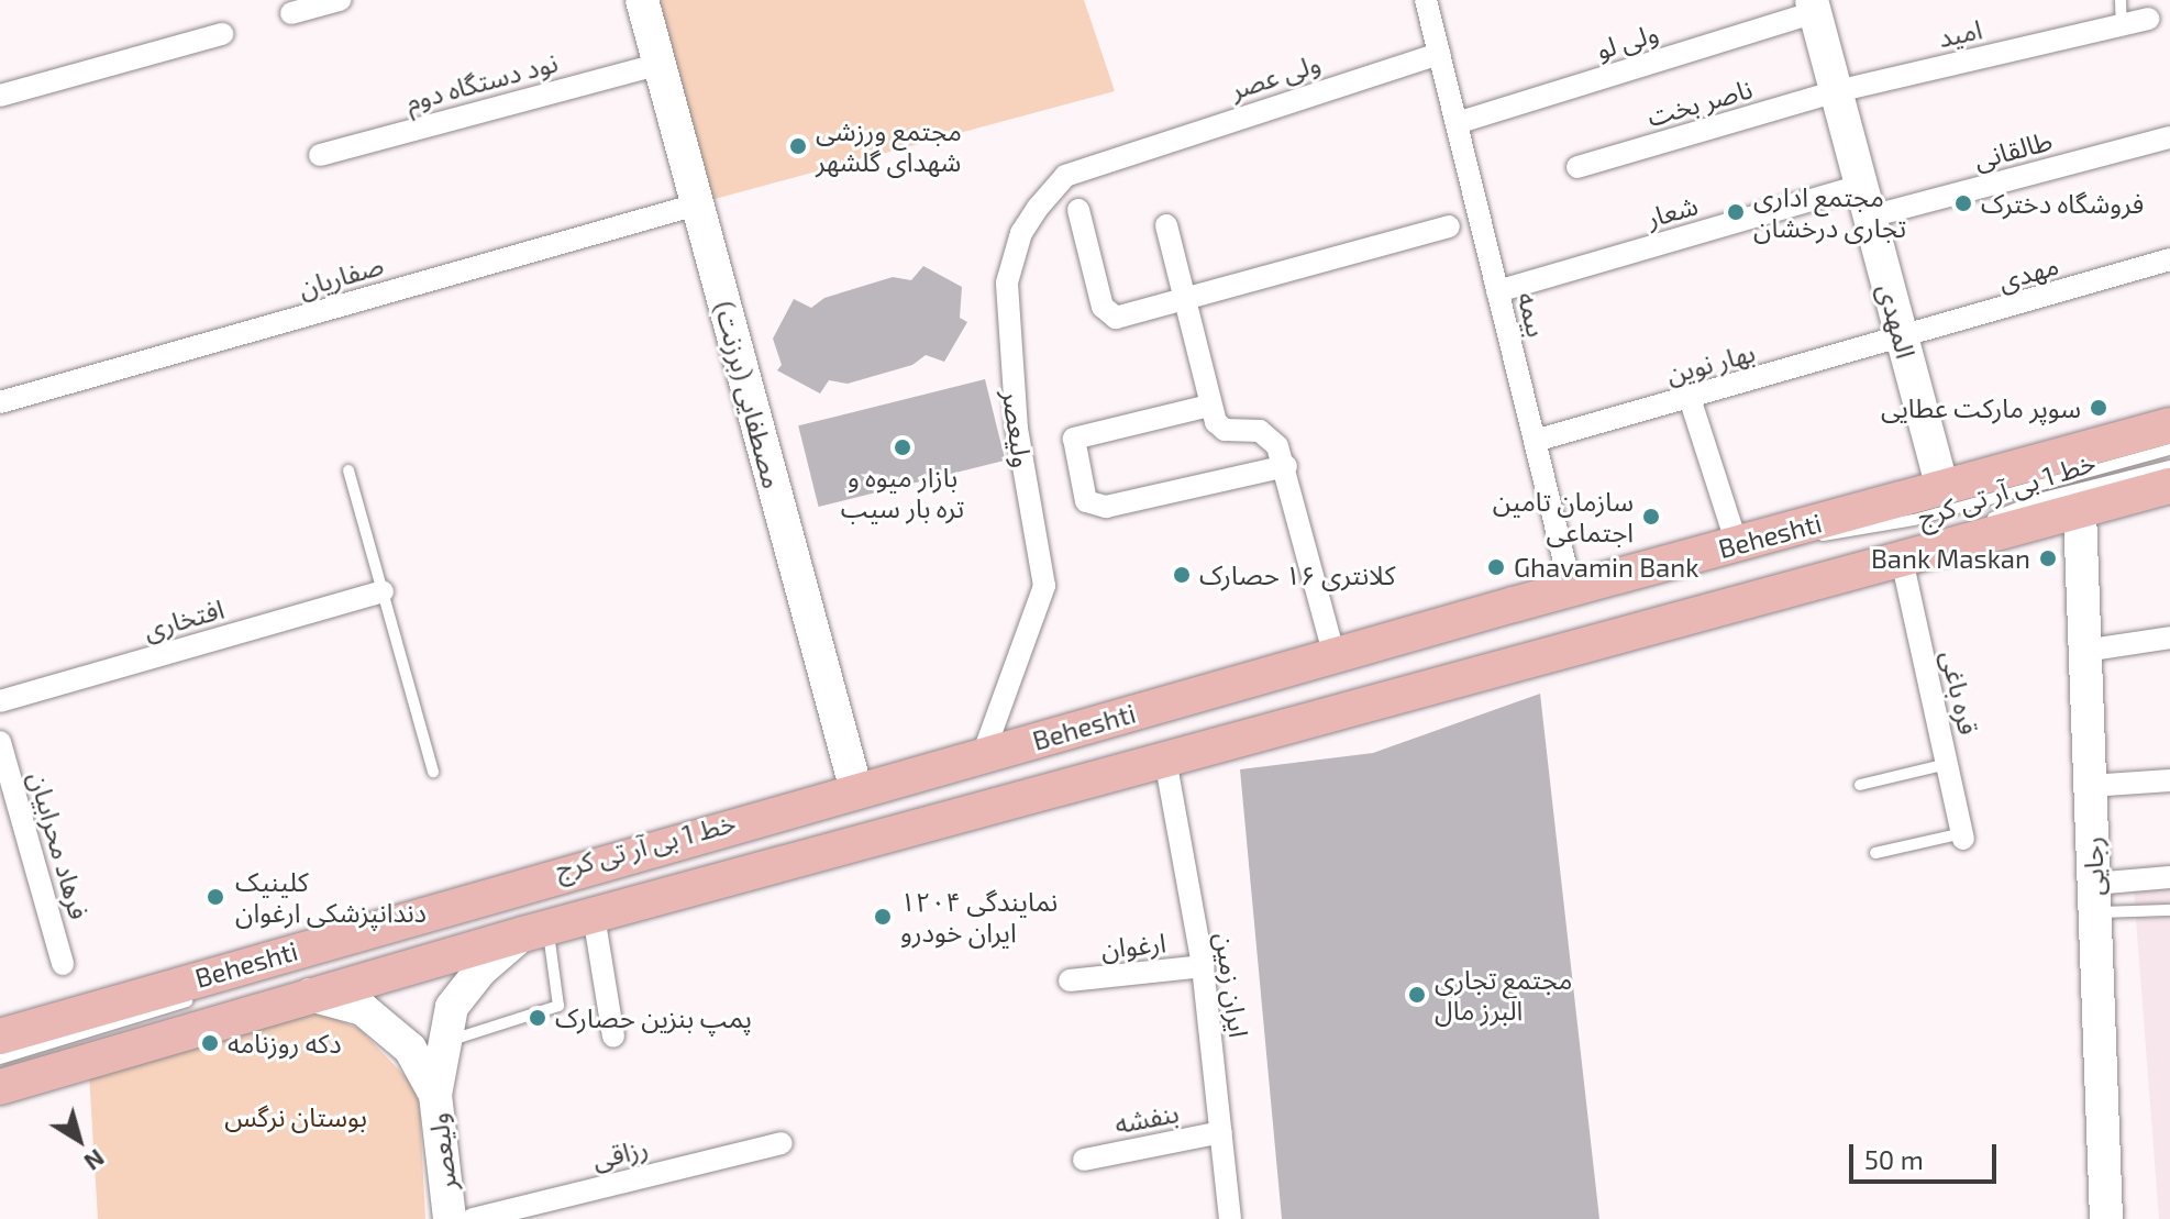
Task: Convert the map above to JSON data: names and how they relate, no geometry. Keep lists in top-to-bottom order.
{
  "streets": {
    "main road": ["Beheshti"],
    "street": [
      "امید",
      "ولی لو",
      "ولی عصر",
      "نود دستگاه دوم",
      "ناصر بخت",
      "طالقانی",
      "شعار",
      "مهدی",
      "صفاریان",
      "بیمه",
      "المهدی",
      "بهار نوین",
      "مصطفایی (برزنت)",
      "ولیعصر",
      "افتخاری",
      "قره باغی",
      "فرهاد محرابیان",
      "رجایی",
      "ارغوان",
      "ایران زمین",
      "بنفشه",
      "رزاقی"
    ],
    "lane": ["خط 1 بی آر تی کرج"]
  },
  "crossings": [
    ["امید", "ناصر بخت"],
    ["امید", "المهدی"],
    ["ولی لو", "بیمه"],
    ["ولی لو", "المهدی"],
    ["ولی عصر", "بیمه"],
    ["ولی عصر", "ولیعصر"],
    ["نود دستگاه دوم", "مصطفایی (برزنت)"],
    ["ناصر بخت", "المهدی"],
    ["طالقانی", "شعار"],
    ["طالقانی", "المهدی"],
    ["شعار", "بیمه"],
    ["شعار", "المهدی"],
    ["مهدی", "المهدی"],
    ["مهدی", "بهار نوین"],
    ["صفاریان", "مصطفایی (برزنت)"],
    ["بیمه", "بهار نوین"],
    ["بیمه", "Beheshti"],
    ["المهدی", "بهار نوین"],
    ["المهدی", "Beheshti"],
    ["مصطفایی (برزنت)", "Beheshti"],
    ["ولیعصر", "Beheshti"],
    ["خط 1 بی آر تی کرج", "Beheshti"],
    ["خط 1 بی آر تی کرج", "ایران زمین"],
    ["Beheshti", "قره باغی"],
    ["Beheshti", "رجایی"],
    ["Beheshti", "ایران زمین"],
    ["ارغوان", "ایران زمین"],
    ["ایران زمین", "بنفشه"]
  ],
  "parks": ["بوستان نرگس"],
  "places": [
    "مجتمع ورزشی شهدای گلشهر",
    "فروشگاه دخترک",
    "مجتمع اداری تجاری درخشان",
    "سوپر مارکت عطایی",
    "بازار میوه و تره بار سیب",
    "سازمان تامین اجتماعی",
    "Bank Maskan",
    "Ghavamin Bank",
    "کلانتری ۱۶ حصارک",
    "کلینیک دندانپزشکی ارغوان",
    "۱۲۰۴ نمایندگی ایران خودرو",
    "مجتمع تجاری البرز مال",
    "پمپ بنزین حصارک",
    "دکه روزنامه"
  ],
  "scale_bar": "50 m",
  "north": "bottom right"
}
